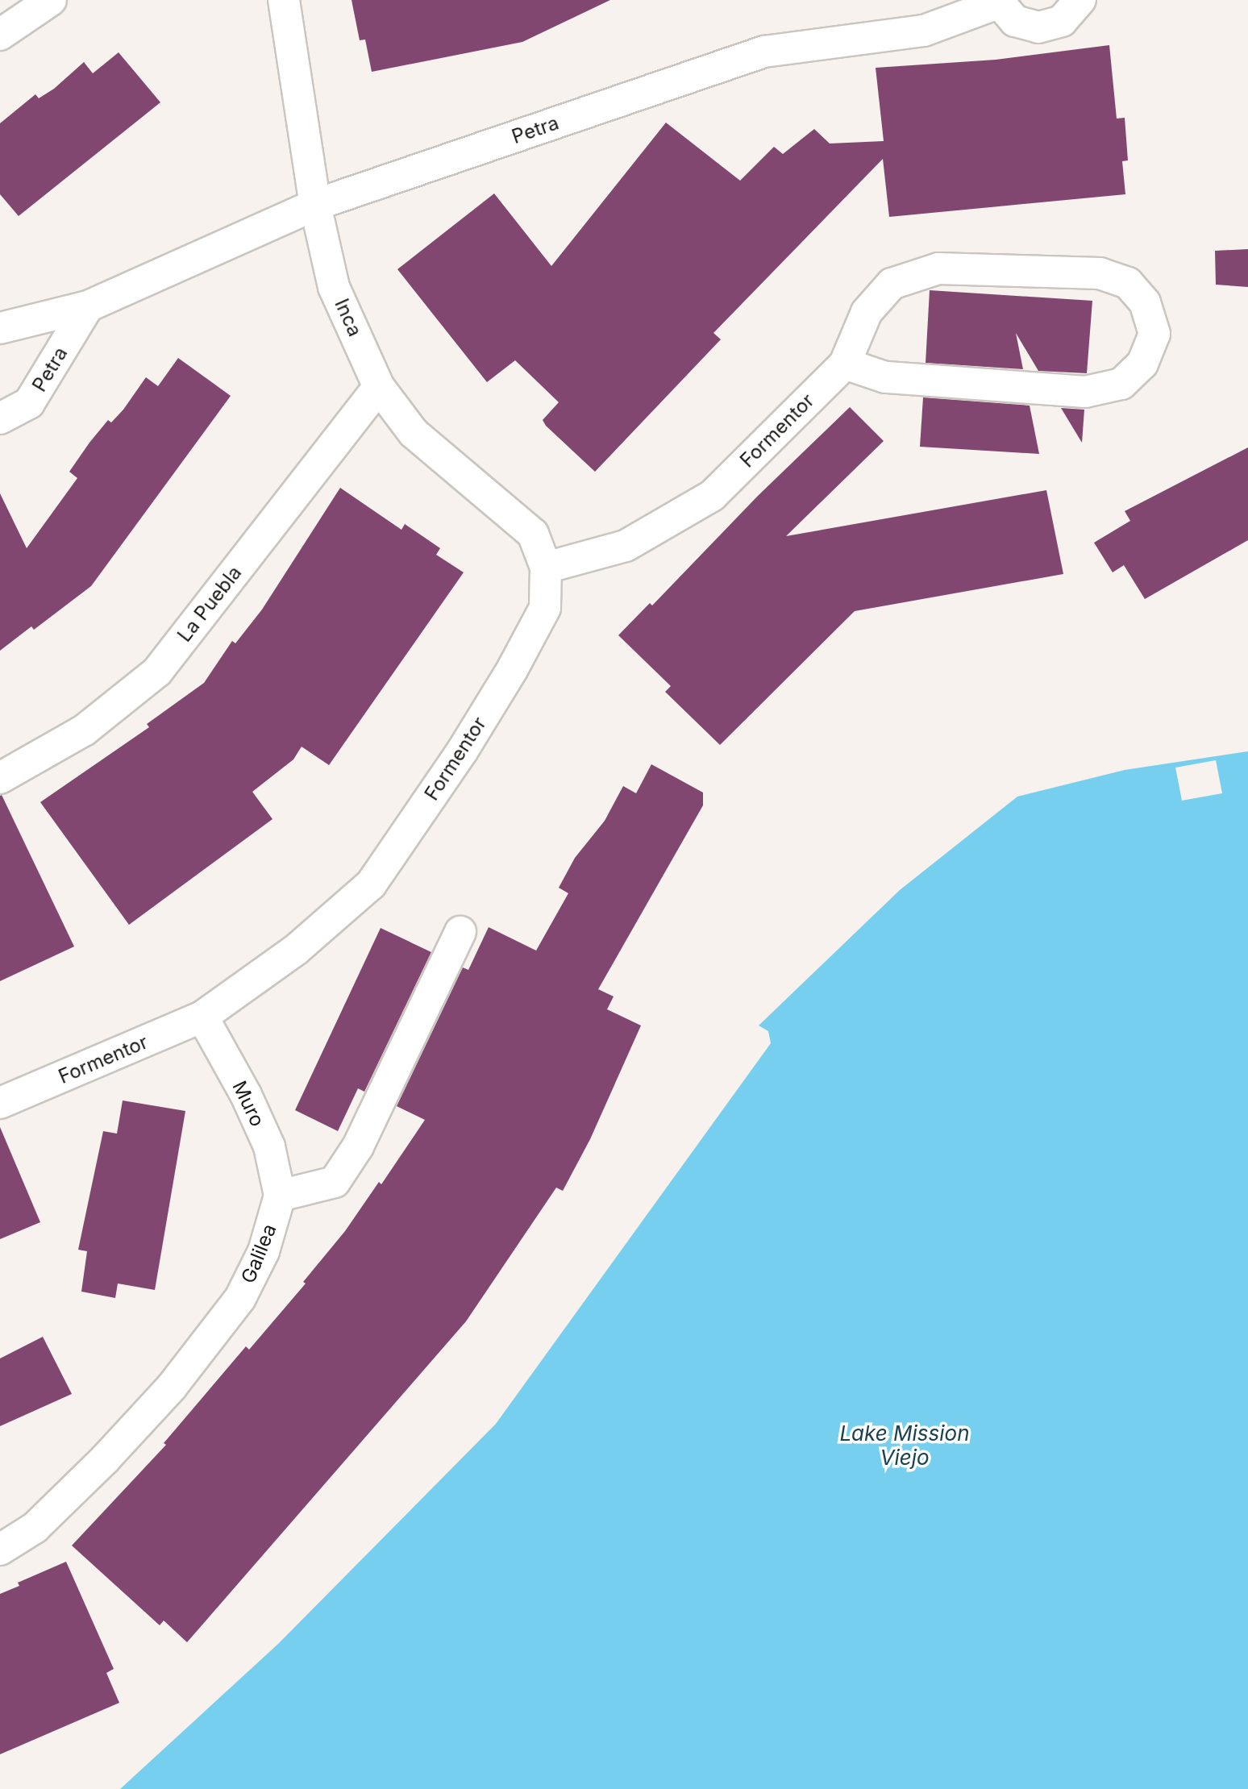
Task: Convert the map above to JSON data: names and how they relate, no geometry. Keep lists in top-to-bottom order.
{
  "streets": {
    "street": [
      "Petra",
      "Inca",
      "Formentor",
      "La Puebla",
      "Muro",
      "Galilea"
    ]
  },
  "crossings": [
    ["Petra", "Inca"],
    ["Inca", "Formentor"],
    ["Inca", "La Puebla"],
    ["Formentor", "Muro"],
    ["Muro", "Galilea"]
  ],
  "water": ["Lake Mission Viejo"]
}
